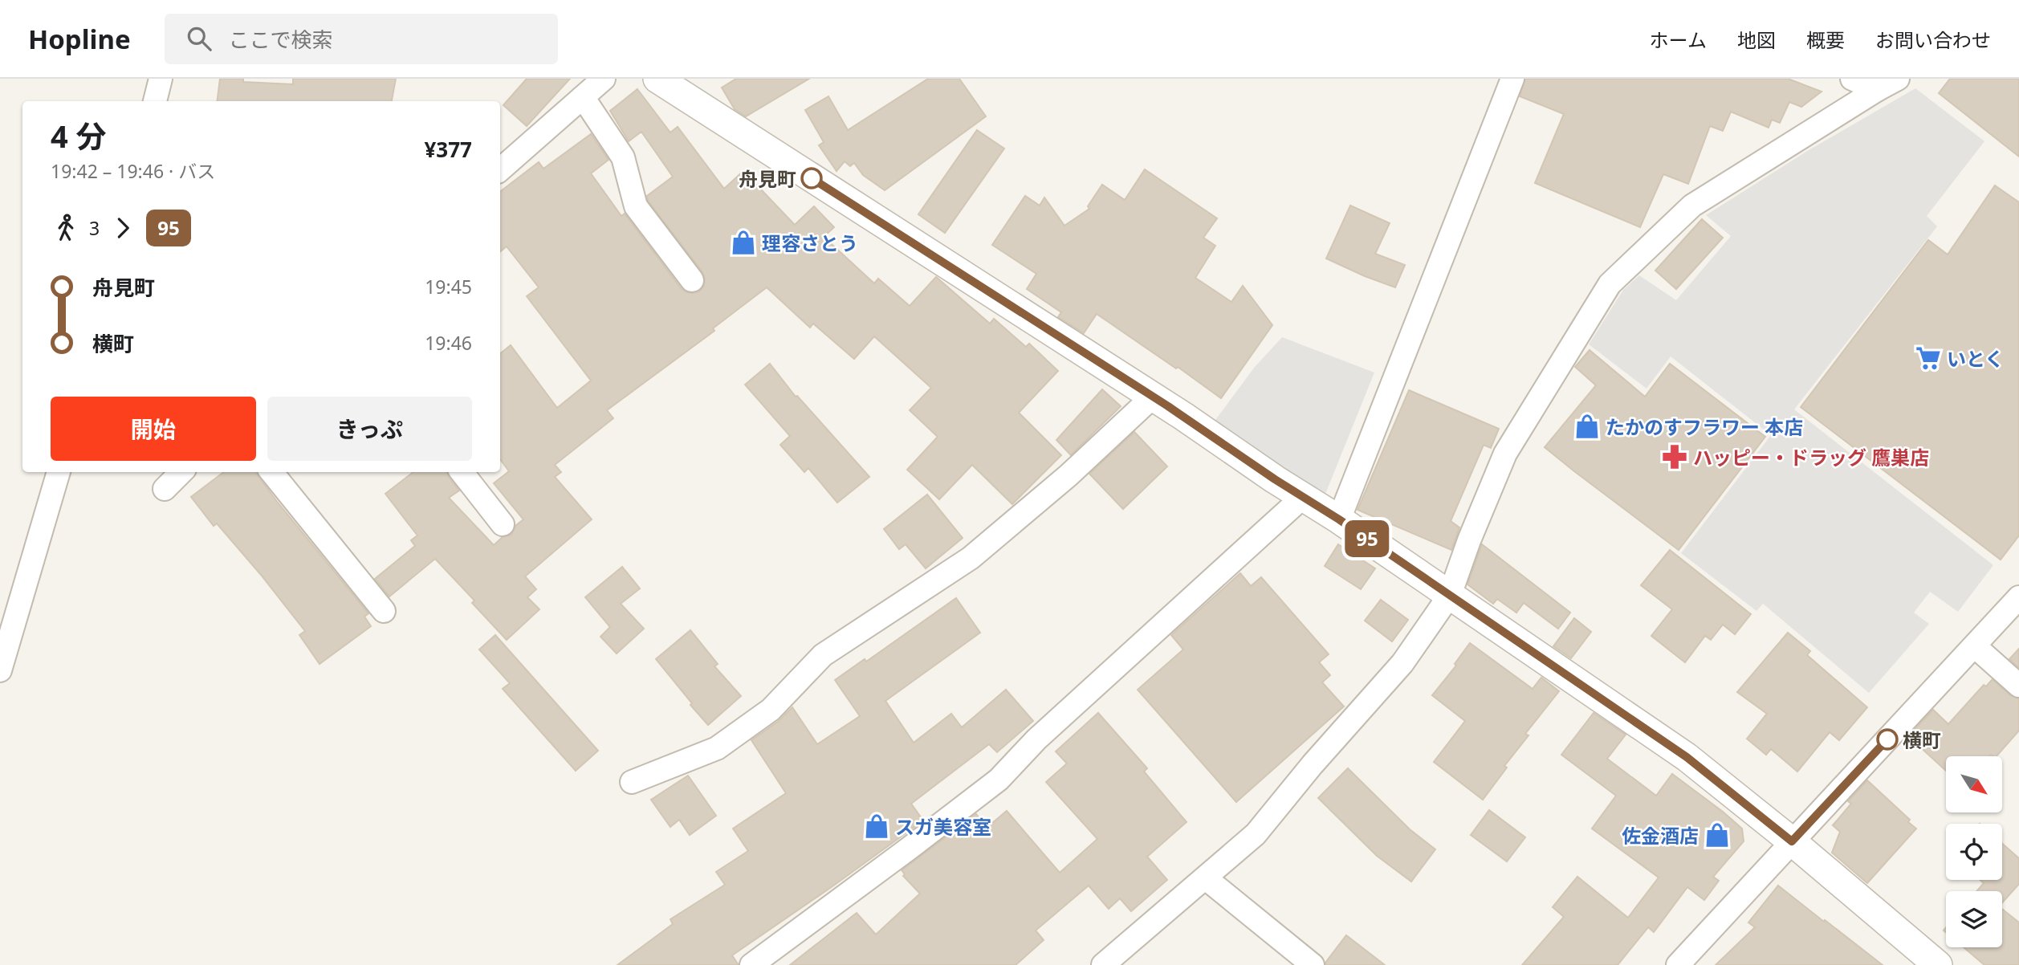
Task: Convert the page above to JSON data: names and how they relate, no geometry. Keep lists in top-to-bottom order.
{
  "places": {
    "other": ["舟見町", "横町"],
    "shop": [
      "理容さとう",
      "たかのすフラワー 本店",
      "スガ美容室",
      "佐金酒店"
    ],
    "supermarket": ["いとく"],
    "pharmacy": ["ハッピー・ドラッグ 鷹巣店"]
  },
  "lines": ["bus line 95"],
  "north": "bottom right",
  "page": {
    "header": "Hopline",
    "search": "ここで検索",
    "nav": [
      "ホーム",
      "地図",
      "概要",
      "お問い合わせ"
    ],
    "on_map": "95",
    "heading": ["4 分", "19:42 – 19:46 · バス", "¥377"],
    "legs": ["3", "95"],
    "list": [
      {
        "name": "舟見町",
        "value": "19:45"
      },
      {
        "name": "横町",
        "value": "19:46"
      }
    ],
    "buttons": ["開始", "きっぷ"]
  }
}
